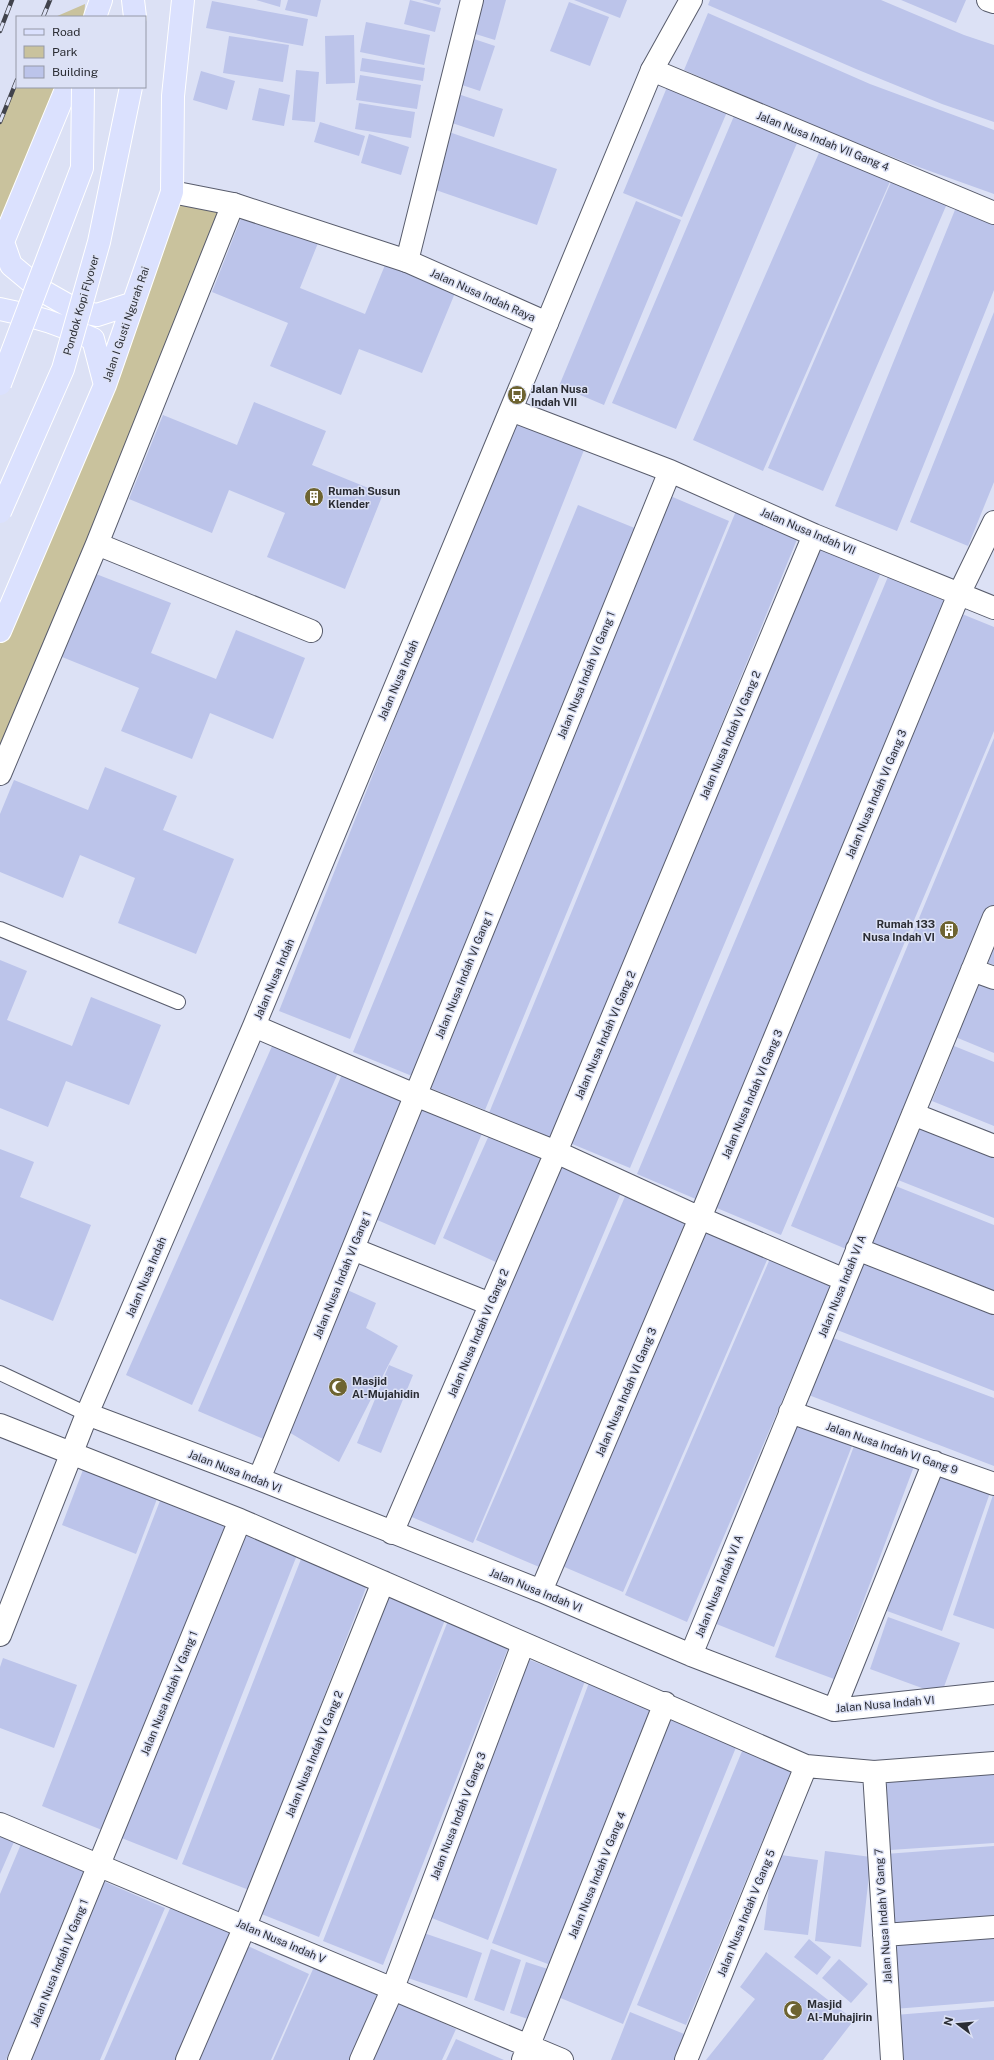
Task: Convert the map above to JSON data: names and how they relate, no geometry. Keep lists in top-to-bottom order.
{
  "streets": {
    "main road": ["Pondok Kopi Flyover", "Jalan I Gusti Ngurah Rai"],
    "street": [
      "Jalan Nusa Indah VII Gang 4",
      "Jalan Nusa Indah Raya",
      "Jalan Nusa Indah VII",
      "Jalan Nusa Indah VI Gang 1",
      "Jalan Nusa Indah",
      "Jalan Nusa Indah VI Gang 2",
      "Jalan Nusa Indah VI Gang 3",
      "Jalan Nusa Indah VI A",
      "Jalan Nusa Indah VI Gang 9",
      "Jalan Nusa Indah VI",
      "Jalan Nusa Indah V Gang 1",
      "Jalan Nusa Indah V Gang 2",
      "Jalan Nusa Indah V Gang 3",
      "Jalan Nusa Indah V Gang 4",
      "Jalan Nusa Indah V Gang 5",
      "Jalan Nusa Indah V Gang 7",
      "Jalan Nusa Indah V",
      "Jalan Nusa Indah IV Gang 1"
    ]
  },
  "crossings": [
    ["Jalan Nusa Indah VII Gang 4", "Jalan Nusa Indah Raya"],
    ["Jalan Nusa Indah Raya", "Jalan I Gusti Ngurah Rai"],
    ["Jalan Nusa Indah Raya", "Jalan Nusa Indah"],
    ["Jalan Nusa Indah VII", "Jalan Nusa Indah VI Gang 1"],
    ["Jalan Nusa Indah VII", "Jalan Nusa Indah"],
    ["Jalan Nusa Indah VII", "Jalan Nusa Indah VI Gang 2"],
    ["Jalan Nusa Indah VII", "Jalan Nusa Indah VI Gang 3"],
    ["Jalan Nusa Indah VI Gang 1", "Jalan Nusa Indah VI"],
    ["Jalan Nusa Indah", "Jalan Nusa Indah VI"],
    ["Jalan Nusa Indah VI Gang 2", "Jalan Nusa Indah VI"],
    ["Jalan Nusa Indah VI Gang 3", "Jalan Nusa Indah VI"],
    ["Jalan Nusa Indah VI A", "Jalan Nusa Indah VI Gang 9"],
    ["Jalan Nusa Indah VI A", "Jalan Nusa Indah VI"],
    ["Jalan Nusa Indah V Gang 1", "Jalan Nusa Indah V"],
    ["Jalan Nusa Indah V Gang 1", "Jalan Nusa Indah IV Gang 1"],
    ["Jalan Nusa Indah V Gang 2", "Jalan Nusa Indah V"],
    ["Jalan Nusa Indah V Gang 3", "Jalan Nusa Indah V"],
    ["Jalan Nusa Indah V Gang 4", "Jalan Nusa Indah V"],
    ["Jalan Nusa Indah V", "Jalan Nusa Indah IV Gang 1"]
  ],
  "places": {
    "bus stop": ["Jalan Nusa Indah VII"],
    "building": ["Rumah Susun Klender", "Rumah 133 Nusa Indah VI"],
    "mosque": ["Masjid Al-Mujahidin", "Masjid Al-Muhajirin"]
  },
  "legend": ["Road", "Park", "Building"],
  "north": "left"
}
